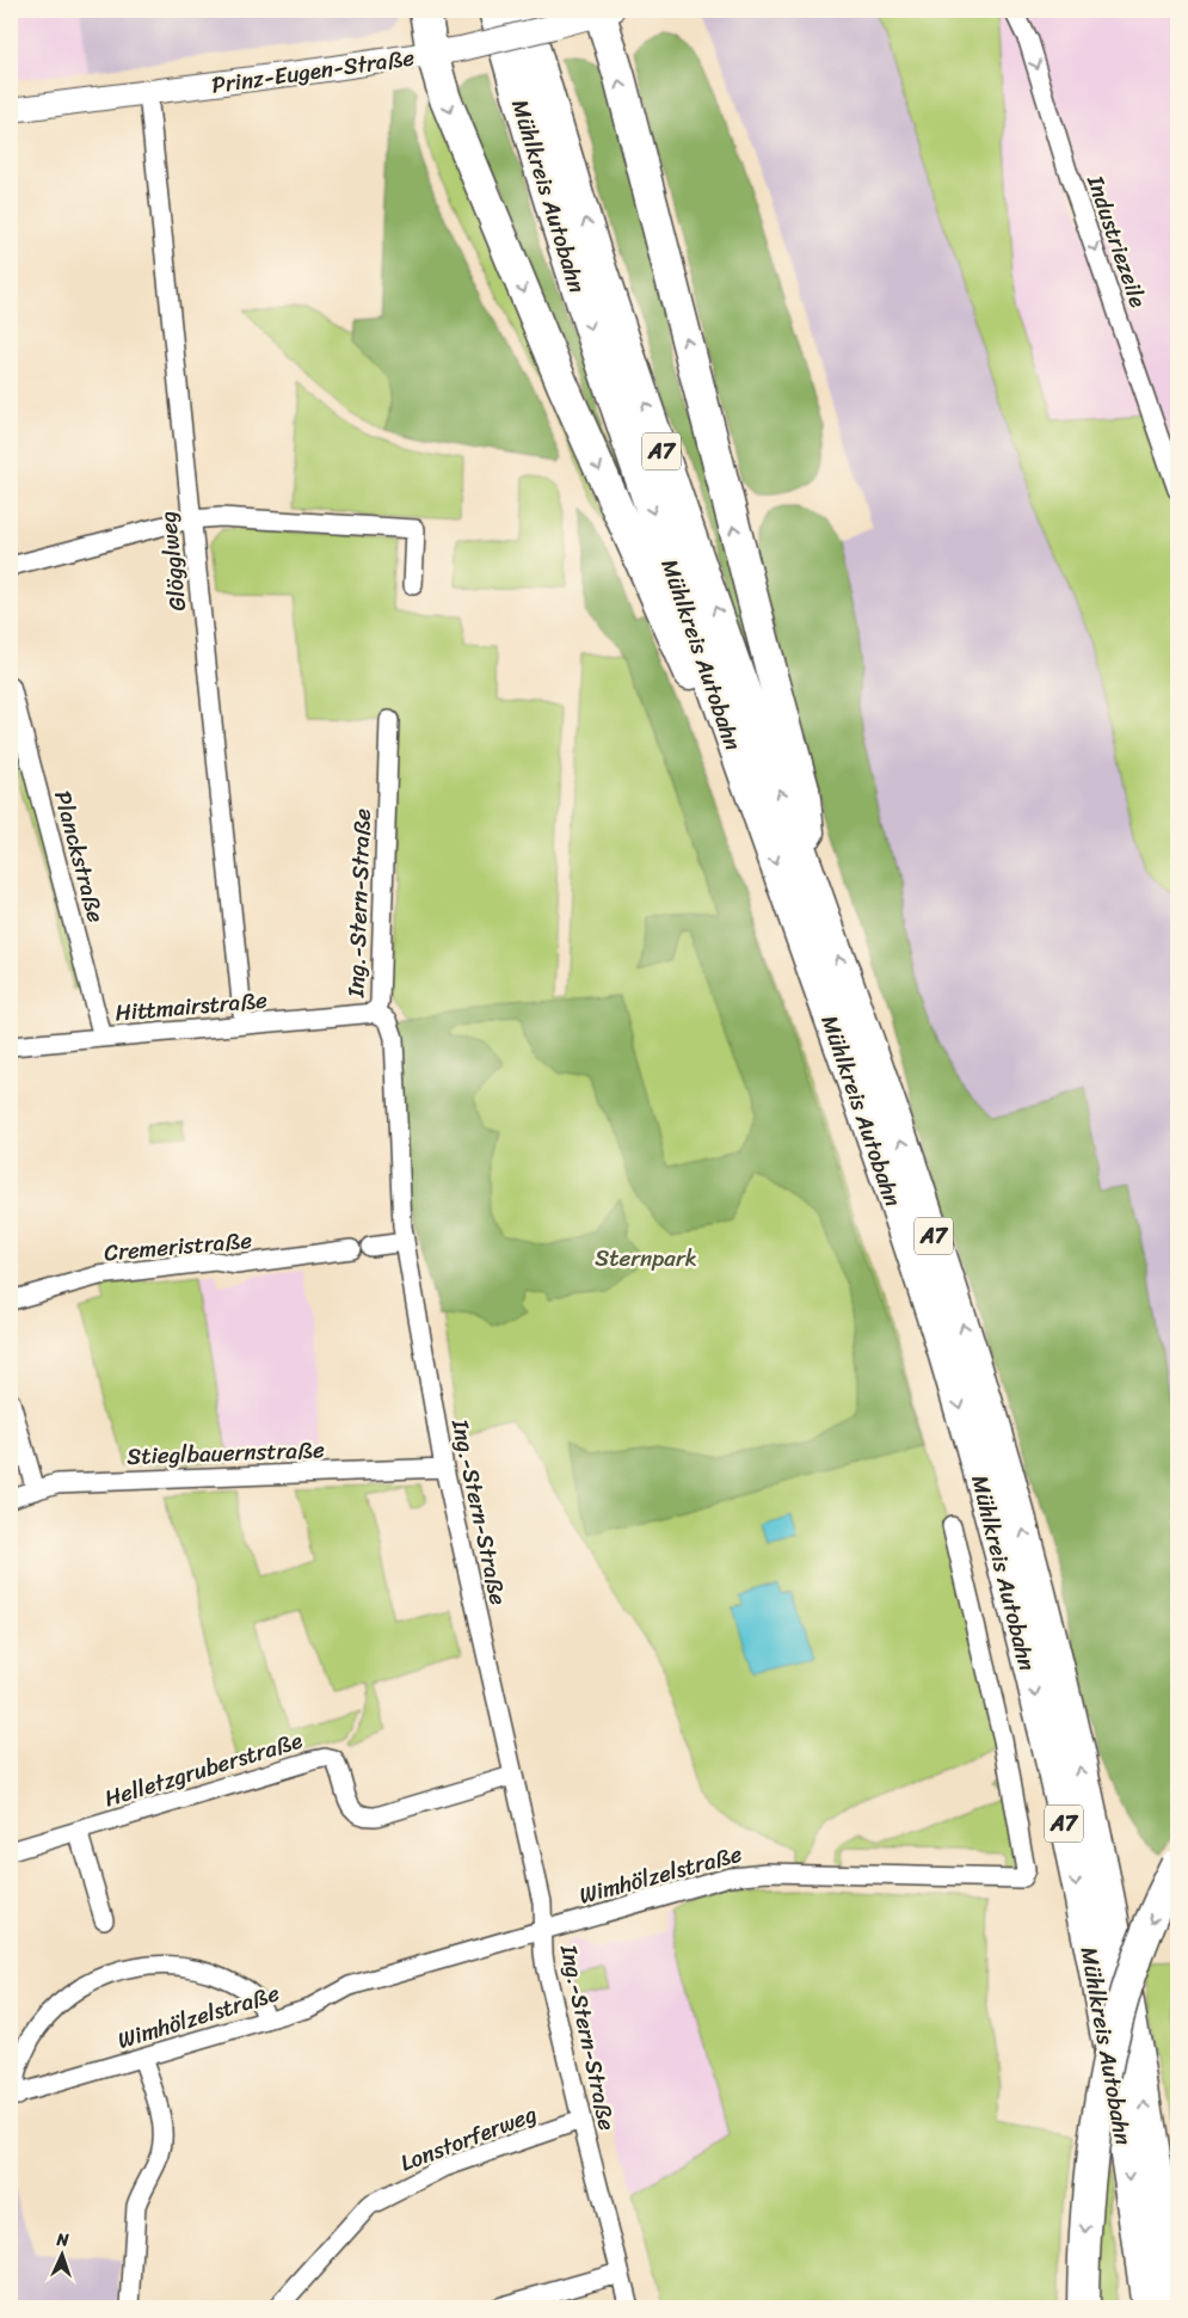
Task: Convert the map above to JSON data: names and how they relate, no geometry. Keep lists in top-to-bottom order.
{
  "streets": {
    "highway": ["Mühlkreis Autobahn", "A7"],
    "main road": ["Prinz-Eugen-Straße"],
    "street": [
      "Industriezeile",
      "Glögglweg",
      "Planckstraße",
      "Ing.-Stern-Straße",
      "Hittmairstraße",
      "Cremeristraße",
      "Stieglbauernstraße",
      "Helletzgruberstraße",
      "Wimhölzelstraße",
      "Lonstorferweg"
    ]
  },
  "crossings": [
    ["Prinz-Eugen-Straße", "Glögglweg"],
    ["Glögglweg", "Hittmairstraße"],
    ["Planckstraße", "Hittmairstraße"],
    ["Ing.-Stern-Straße", "Hittmairstraße"],
    ["Ing.-Stern-Straße", "Stieglbauernstraße"],
    ["Ing.-Stern-Straße", "Helletzgruberstraße"],
    ["Ing.-Stern-Straße", "Wimhölzelstraße"],
    ["Ing.-Stern-Straße", "Lonstorferweg"]
  ],
  "one_way": ["Industriezeile"],
  "parks": ["Sternpark"],
  "north": "top"
}
